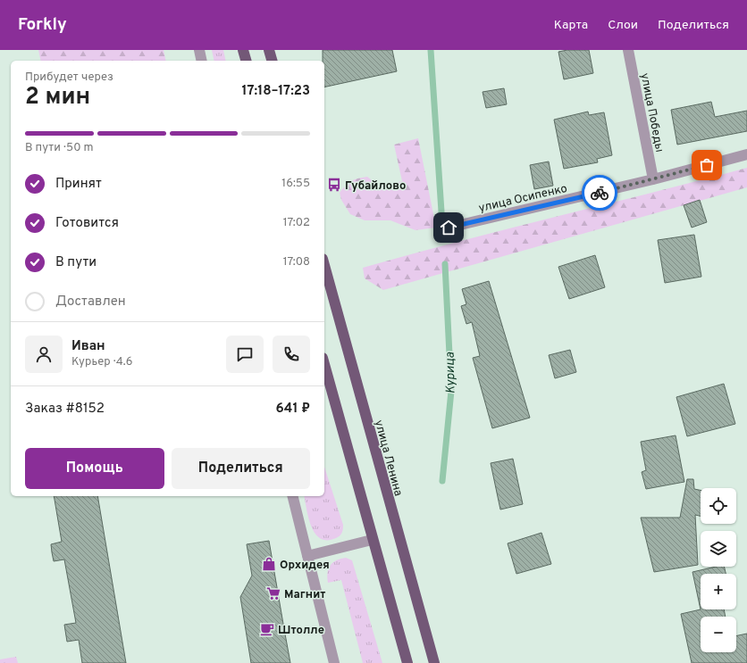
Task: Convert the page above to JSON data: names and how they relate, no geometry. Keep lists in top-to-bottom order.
{
  "streets": {
    "main road": ["улица Ленина"],
    "street": ["улица Победы", "улица Осипенко"]
  },
  "crossings": [
    ["улица Победы", "улица Осипенко"]
  ],
  "water": ["Курица"],
  "places": {
    "bus stop": ["Губайлово"],
    "shop": ["Орхидея"],
    "supermarket": ["Магнит"],
    "cafe": ["Штолле"]
  },
  "page": {
    "header": "Forkly",
    "nav": ["Карта", "Слои", "Поделиться"],
    "heading": ["2 мин", "Прибудет через", "17:18–17:23"],
    "panel": [
      "Иван",
      "Курьер · 4.6",
      "Заказ #8152",
      "641 ₽"
    ],
    "bar": "В пути · 50 m",
    "list": [
      ["Принят", "16:55"],
      ["Готовится", "17:02"],
      ["В пути", "17:08"],
      "Доставлен"
    ],
    "buttons": ["Помощь", "Поделиться"],
    "map_buttons": ["+", "−"]
  }
}
